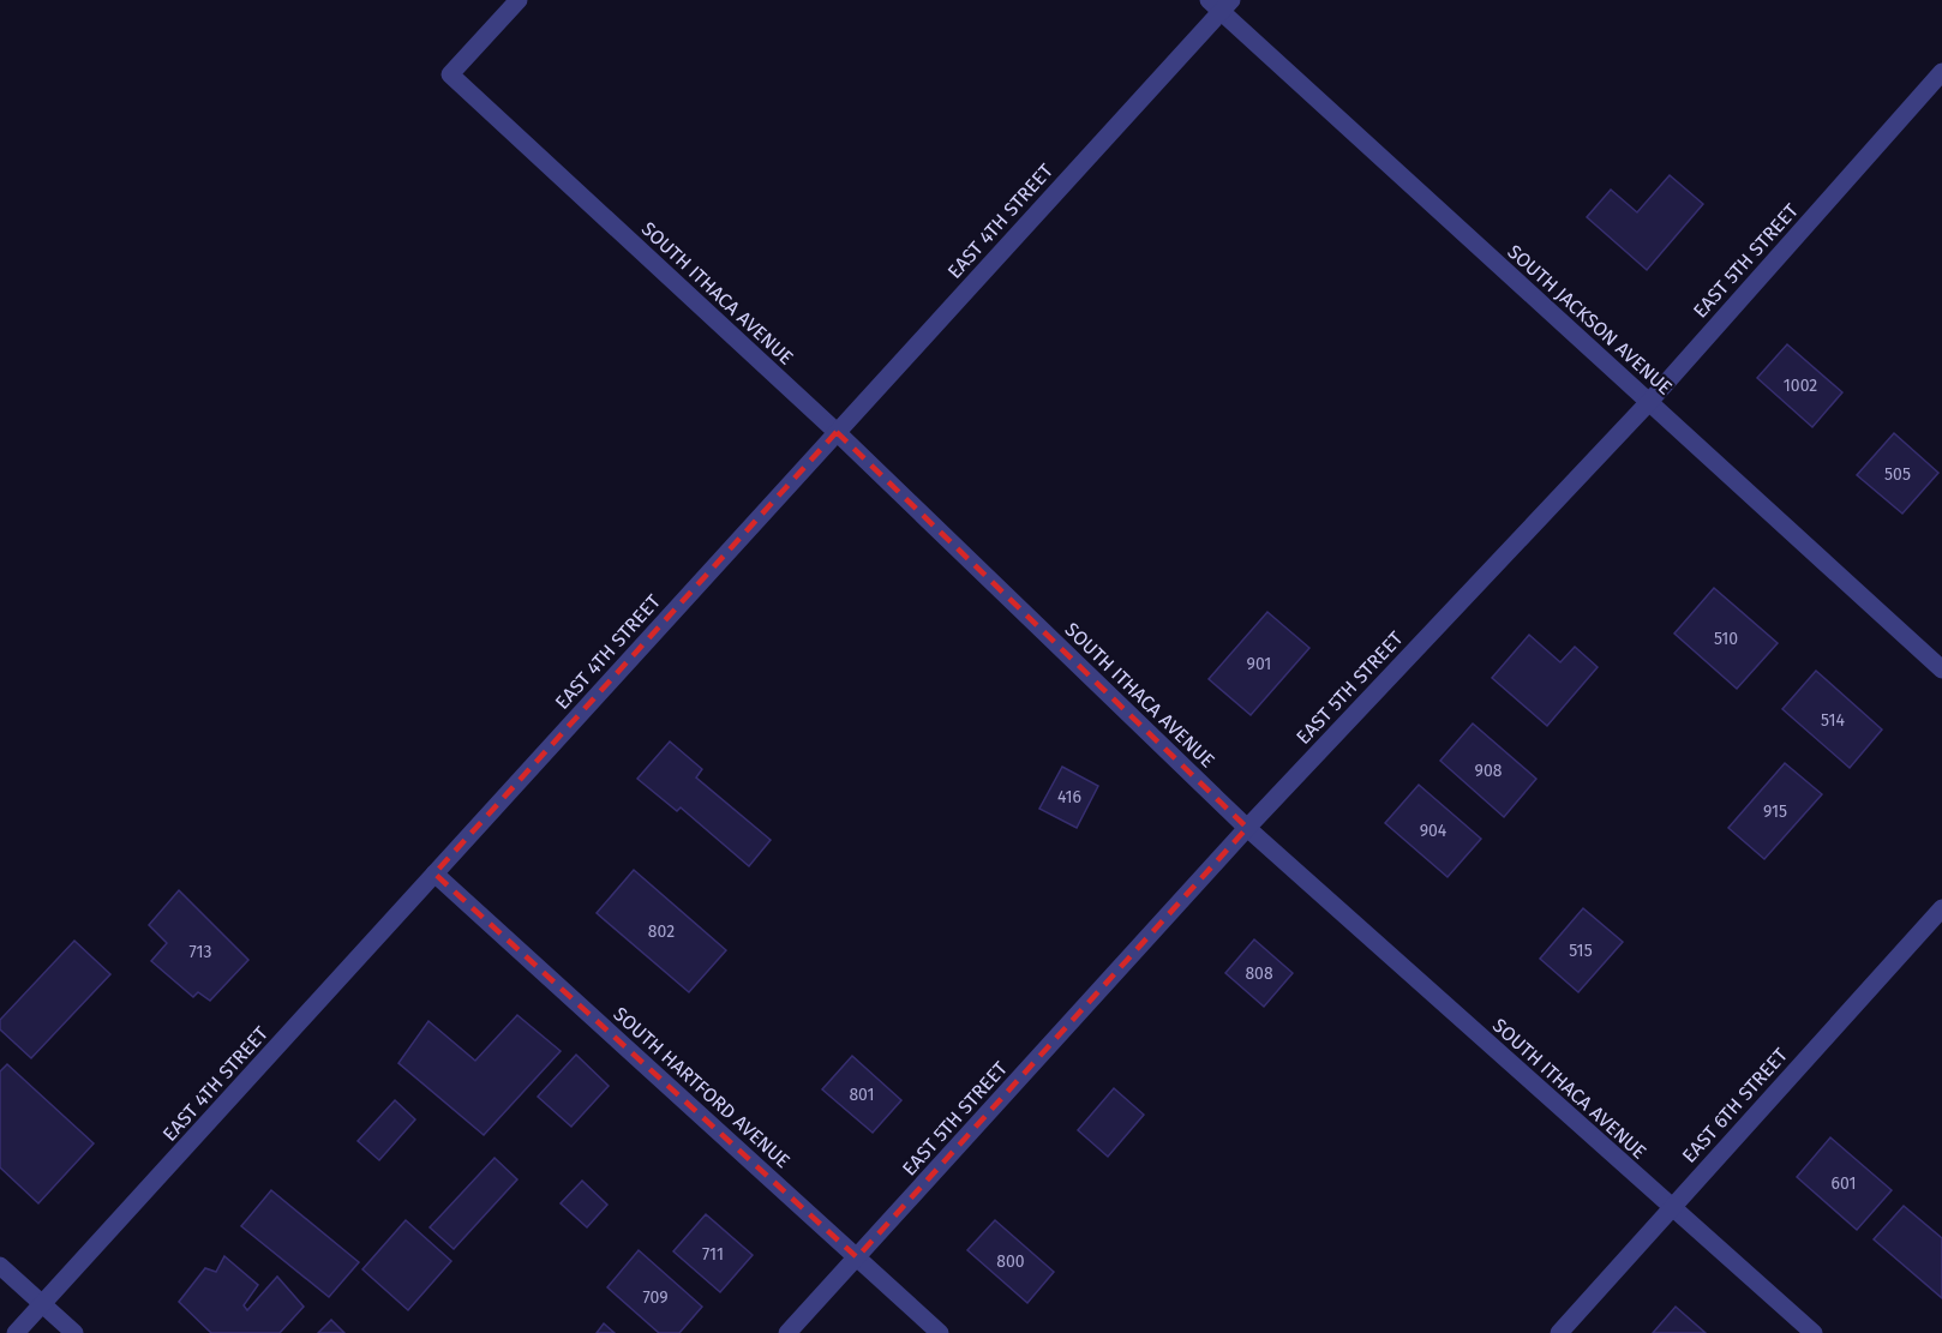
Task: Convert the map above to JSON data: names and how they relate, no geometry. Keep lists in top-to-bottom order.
{
  "streets": {
    "street": [
      "EAST 4TH STREET",
      "EAST 5TH STREET",
      "SOUTH ITHACA AVENUE",
      "SOUTH JACKSON AVENUE",
      "SOUTH HARTFORD AVENUE",
      "EAST 6TH STREET"
    ]
  },
  "crossings": [
    ["EAST 4TH STREET", "SOUTH ITHACA AVENUE"],
    ["EAST 4TH STREET", "SOUTH JACKSON AVENUE"],
    ["EAST 4TH STREET", "SOUTH HARTFORD AVENUE"],
    ["EAST 5TH STREET", "SOUTH ITHACA AVENUE"],
    ["EAST 5TH STREET", "SOUTH JACKSON AVENUE"],
    ["EAST 5TH STREET", "SOUTH HARTFORD AVENUE"],
    ["SOUTH ITHACA AVENUE", "EAST 6TH STREET"]
  ],
  "house_numbers": [
    "1002",
    "505",
    "510",
    "901",
    "514",
    "908",
    "416",
    "915",
    "904",
    "802",
    "515",
    "713",
    "808",
    "801",
    "601",
    "711",
    "800",
    "709"
  ]
}
